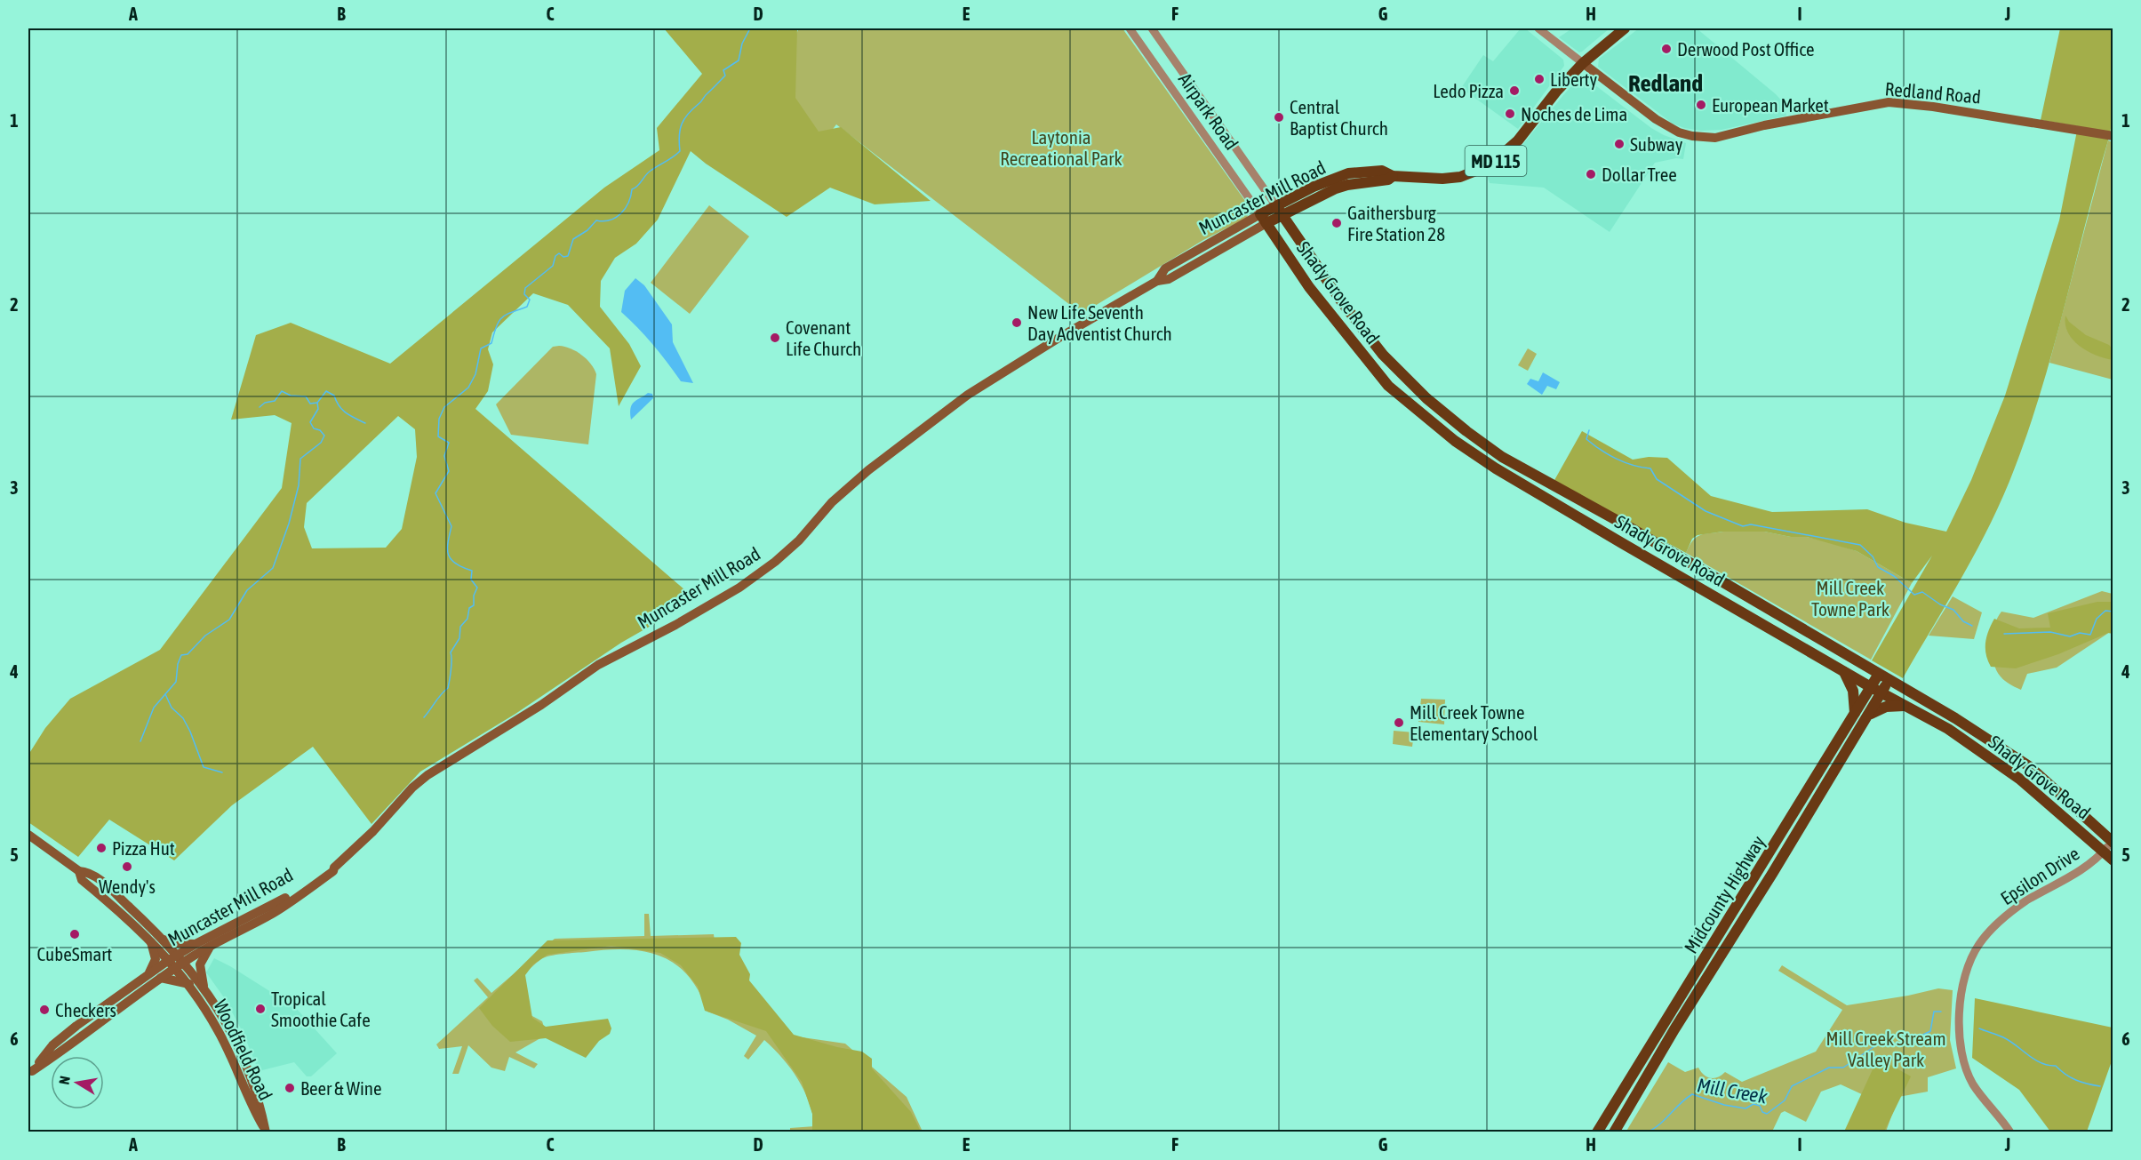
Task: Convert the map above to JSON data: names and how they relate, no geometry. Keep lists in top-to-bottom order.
{
  "streets": {
    "main road": [
      "Redland Road",
      "MD 115",
      "Muncaster Mill Road",
      "Shady Grove Road",
      "Midcounty Highway",
      "Woodfield Road"
    ],
    "street": ["Airpark Road", "Epsilon Drive"]
  },
  "crossings": [
    ["Redland Road", "Muncaster Mill Road"],
    ["Airpark Road", "Muncaster Mill Road"],
    ["Airpark Road", "Shady Grove Road"],
    ["Muncaster Mill Road", "Shady Grove Road"],
    ["Muncaster Mill Road", "Woodfield Road"],
    ["Shady Grove Road", "Epsilon Drive"],
    ["Shady Grove Road", "Midcounty Highway"]
  ],
  "districts": ["Redland"],
  "water": ["Mill Creek"],
  "parks": ["Laytonia Recreational Park", "Mill Creek Towne Park", "Mill Creek Stream Valley Park"],
  "places": [
    "Derwood Post Office",
    "Liberty",
    "Ledo Pizza",
    "European Market",
    "Noches de Lima",
    "Central Baptist Church",
    "Subway",
    "Dollar Tree",
    "Gaithersburg Fire Station 28",
    "New Life Seventh Day Adventist Church",
    "Covenant Life Church",
    "Mill Creek Towne Elementary School",
    "Pizza Hut",
    "Wendy's",
    "CubeSmart",
    "Tropical Smoothie Cafe",
    "Checkers",
    "Beer & Wine"
  ],
  "north": "left",
  "grid": {
    "columns": [
      "A",
      "B",
      "C",
      "D",
      "E",
      "F",
      "G",
      "H",
      "I",
      "J"
    ],
    "rows": [
      "1",
      "2",
      "3",
      "4",
      "5",
      "6"
    ]
  }
}
